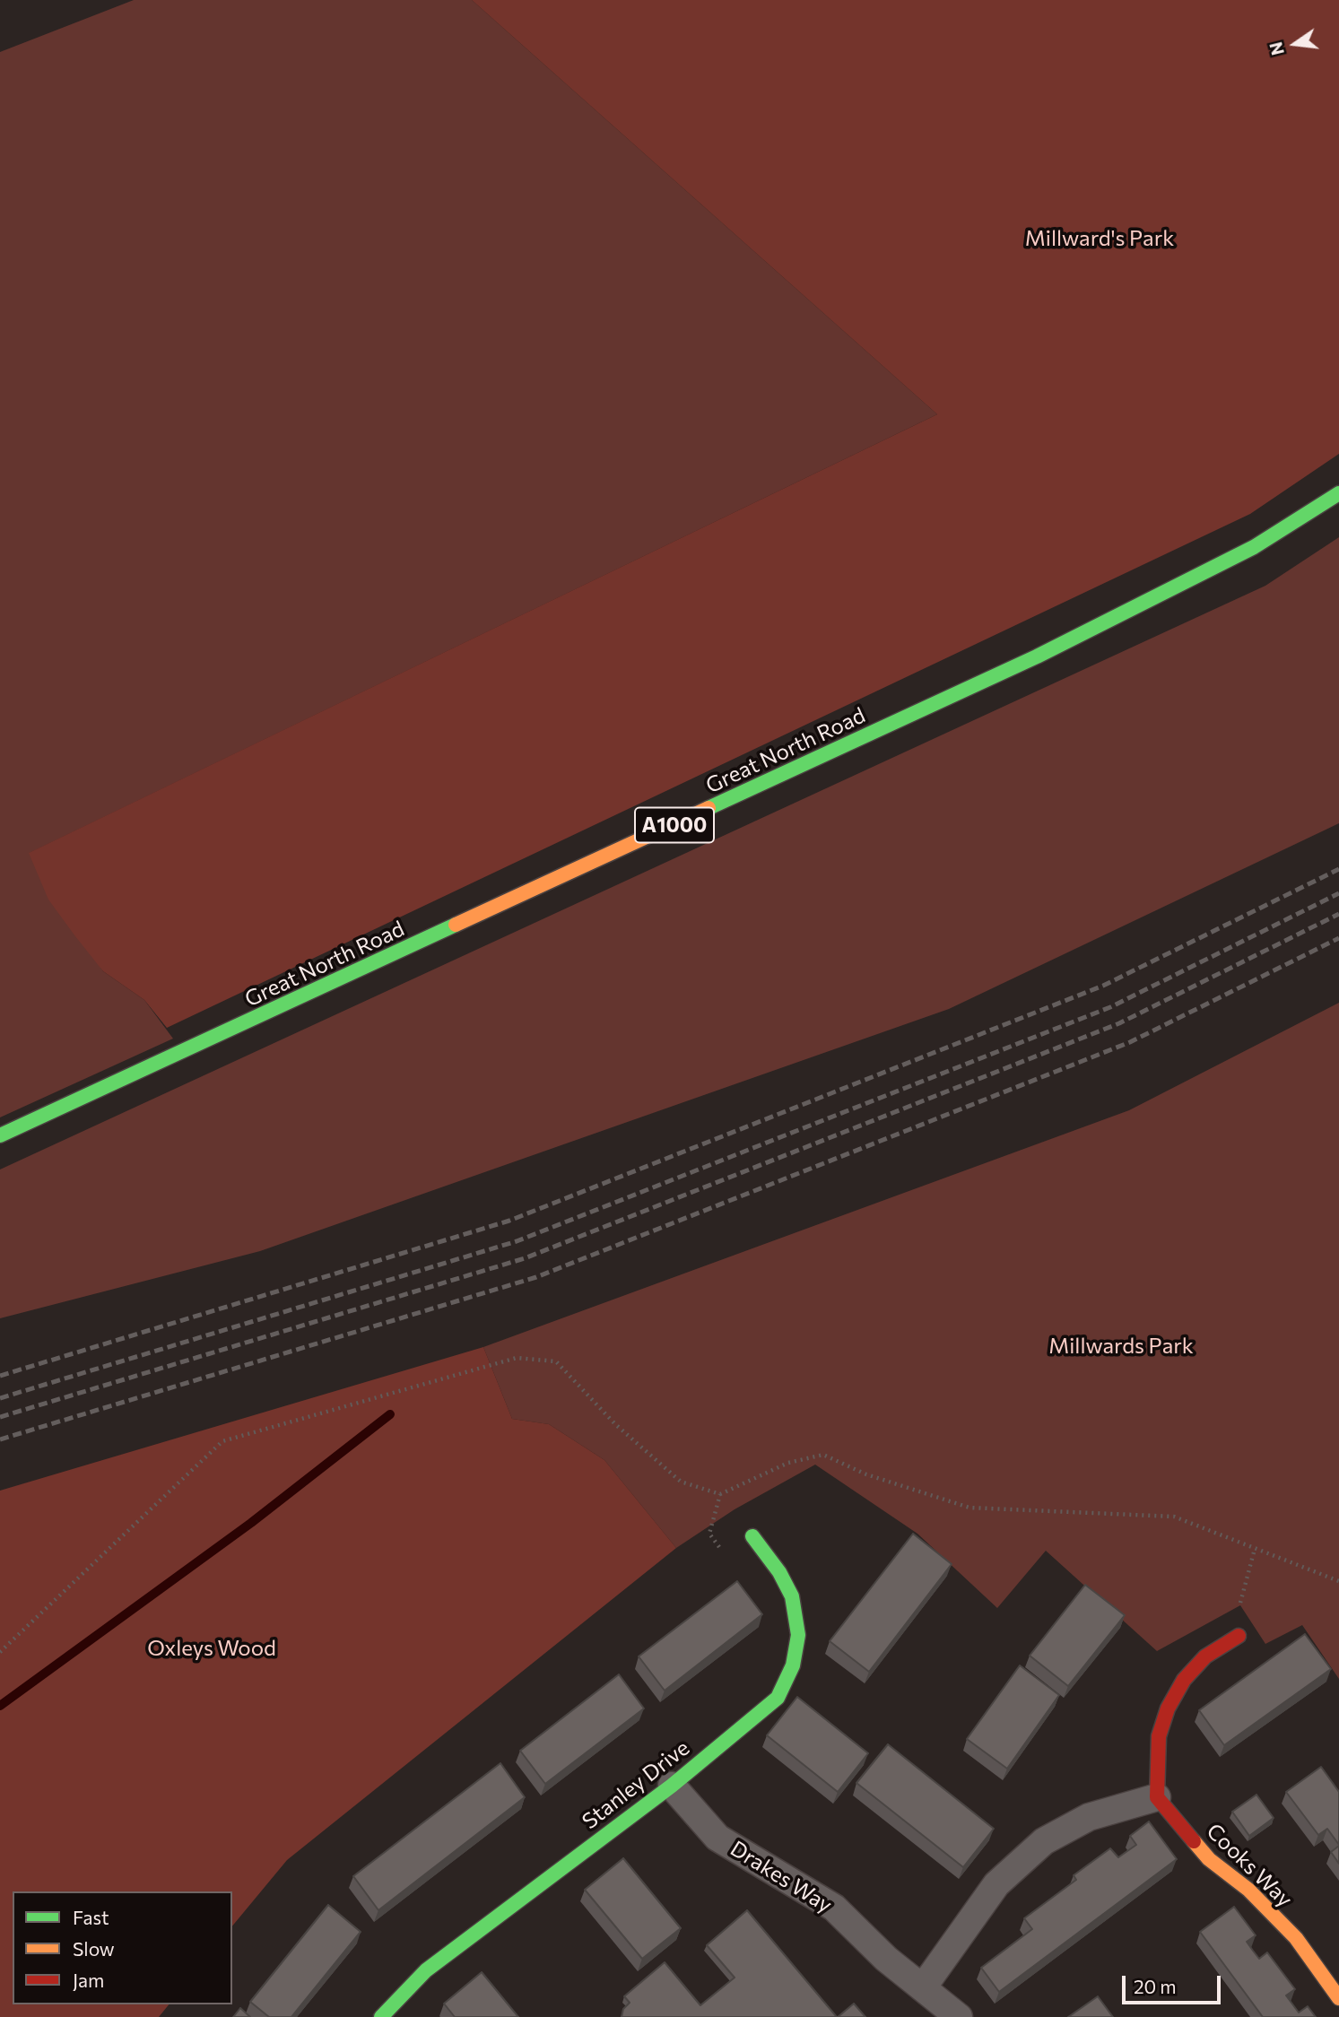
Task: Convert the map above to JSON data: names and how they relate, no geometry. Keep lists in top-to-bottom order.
{
  "streets": {
    "main road": [
      "Great North Road",
      "A1000",
      "Stanley Drive",
      "Cooks Way"
    ],
    "street": ["Drakes Way"]
  },
  "crossings": [
    ["Stanley Drive", "Drakes Way"]
  ],
  "parks": ["Millward's Park", "Millwards Park", "Oxleys Wood"],
  "legend": ["Fast", "Slow", "Jam"],
  "scale_bar": "20 m",
  "north": "left"
}
